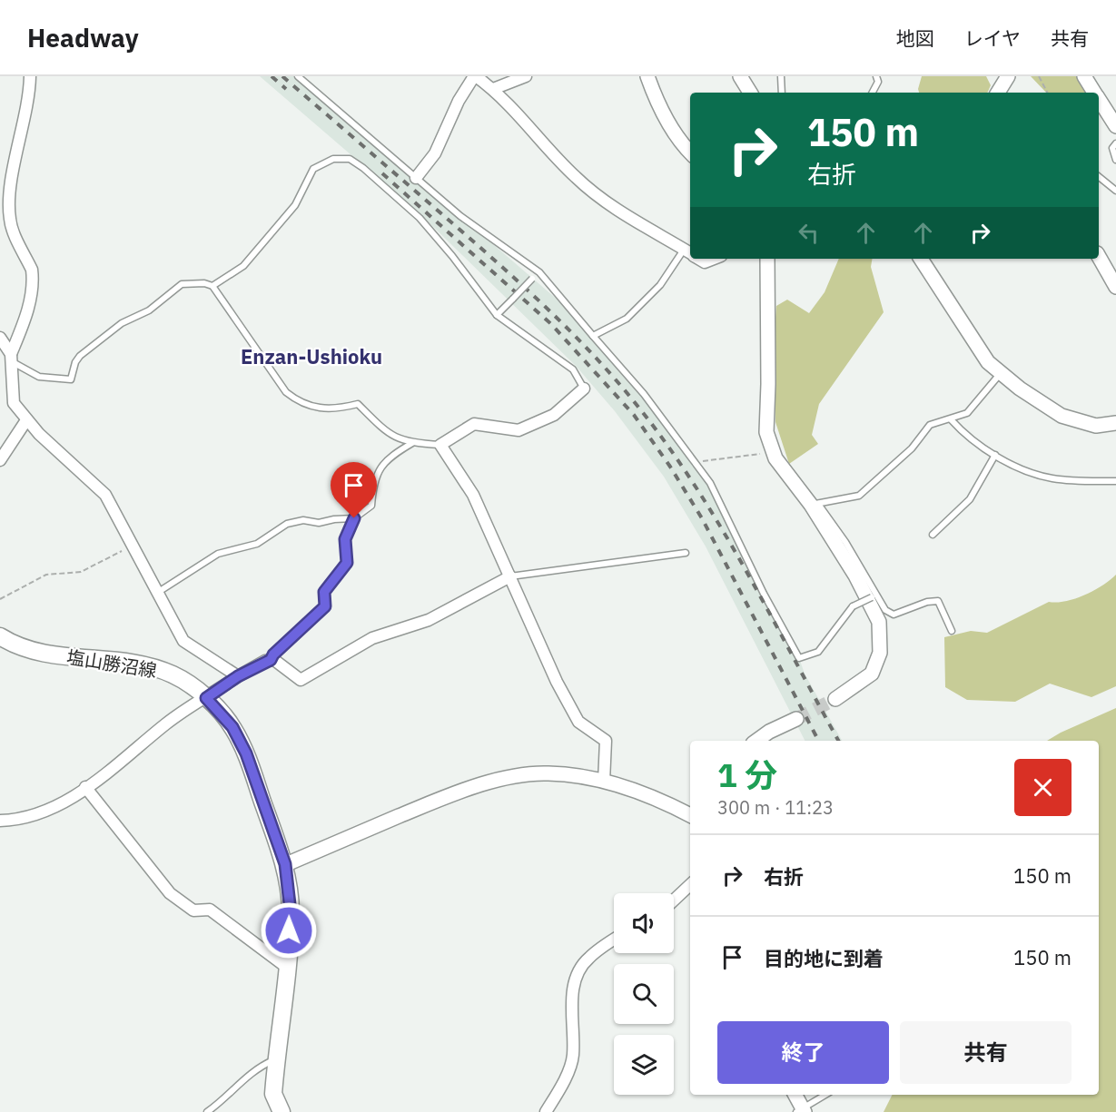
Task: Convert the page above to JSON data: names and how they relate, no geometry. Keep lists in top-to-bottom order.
{
  "streets": {
    "main road": ["塩山勝沼線"]
  },
  "districts": ["Enzan-Ushioku"],
  "page": {
    "header": "Headway",
    "nav": ["地図", "レイヤ", "共有"],
    "turn": ["150 m", "右折"],
    "heading": ["1 分", "300 m · 11:23"],
    "list": [
      {
        "name": "右折",
        "value": "150 m"
      },
      {
        "name": "目的地に到着",
        "value": "150 m"
      }
    ],
    "buttons": ["終了", "共有"]
  }
}
